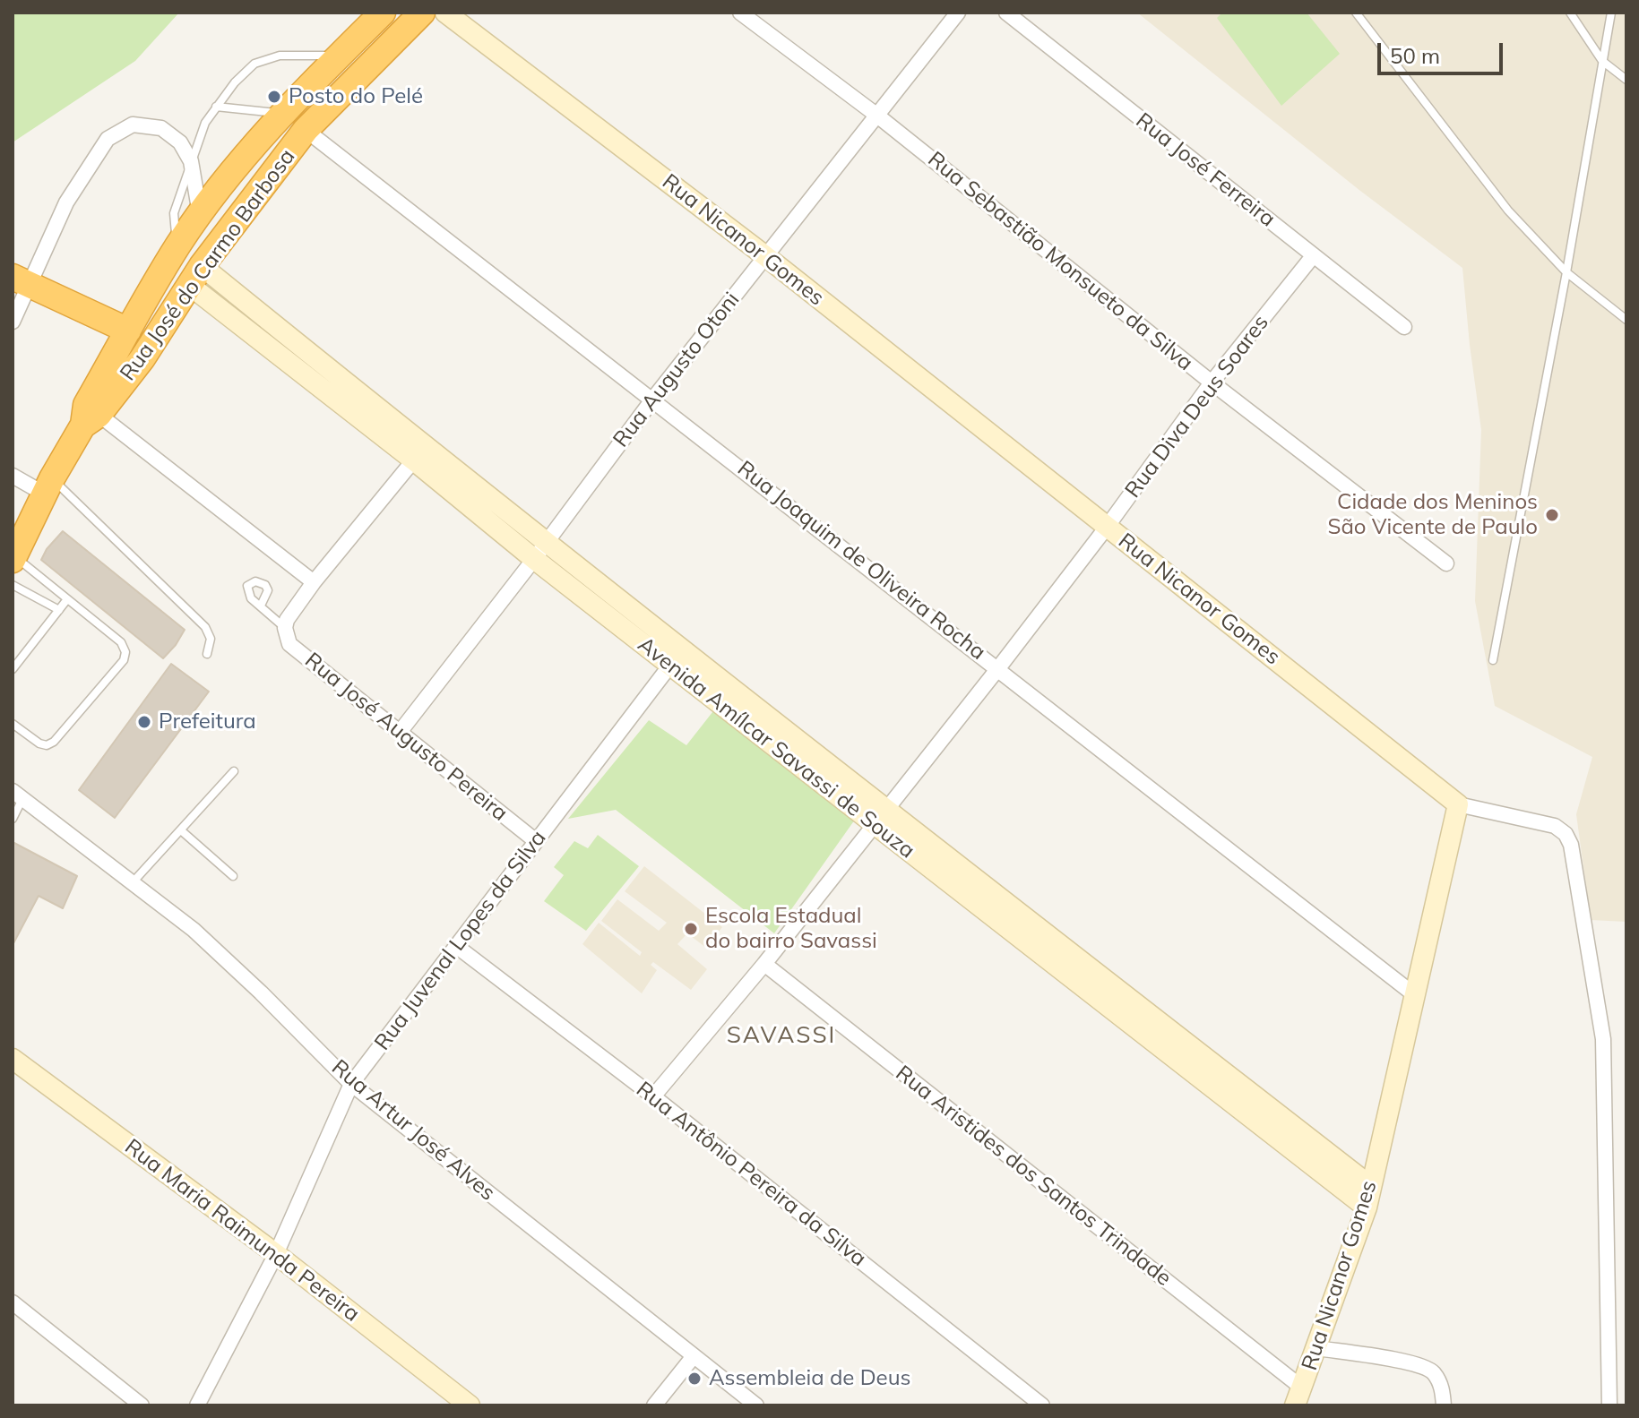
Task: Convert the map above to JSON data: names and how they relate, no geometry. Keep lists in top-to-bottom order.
{
  "streets": {
    "highway": ["Rua José do Carmo Barbosa"],
    "street": [
      "Rua José Ferreira",
      "Rua Nicanor Gomes",
      "Rua Sebastião Monsueto da Silva",
      "Rua Augusto Otoni",
      "Rua Diva Deus Soares",
      "Rua Joaquim de Oliveira Rocha",
      "Rua José Augusto Pereira",
      "Avenida Amílcar Savassi de Souza",
      "Rua Juvenal Lopes da Silva",
      "Rua Artur José Alves",
      "Rua Antônio Pereira da Silva",
      "Rua Aristides dos Santos Trindade",
      "Rua Maria Raimunda Pereira"
    ]
  },
  "crossings": [
    ["Rua José Ferreira", "Rua Diva Deus Soares"],
    ["Rua Nicanor Gomes", "Rua Augusto Otoni"],
    ["Rua Nicanor Gomes", "Rua Diva Deus Soares"],
    ["Rua Nicanor Gomes", "Rua Joaquim de Oliveira Rocha"],
    ["Rua Nicanor Gomes", "Avenida Amílcar Savassi de Souza"],
    ["Rua Nicanor Gomes", "Rua Aristides dos Santos Trindade"],
    ["Rua Sebastião Monsueto da Silva", "Rua Augusto Otoni"],
    ["Rua Sebastião Monsueto da Silva", "Rua Diva Deus Soares"],
    ["Rua José do Carmo Barbosa", "Rua Joaquim de Oliveira Rocha"],
    ["Rua José do Carmo Barbosa", "Avenida Amílcar Savassi de Souza"],
    ["Rua Augusto Otoni", "Rua Joaquim de Oliveira Rocha"],
    ["Rua Augusto Otoni", "Rua José Augusto Pereira"],
    ["Rua Augusto Otoni", "Avenida Amílcar Savassi de Souza"],
    ["Rua Diva Deus Soares", "Rua Joaquim de Oliveira Rocha"],
    ["Rua Diva Deus Soares", "Avenida Amílcar Savassi de Souza"],
    ["Rua Diva Deus Soares", "Rua Antônio Pereira da Silva"],
    ["Rua Diva Deus Soares", "Rua Aristides dos Santos Trindade"],
    ["Rua José Augusto Pereira", "Rua Juvenal Lopes da Silva"],
    ["Avenida Amílcar Savassi de Souza", "Rua Juvenal Lopes da Silva"],
    ["Rua Juvenal Lopes da Silva", "Rua Artur José Alves"],
    ["Rua Juvenal Lopes da Silva", "Rua Antônio Pereira da Silva"],
    ["Rua Juvenal Lopes da Silva", "Rua Maria Raimunda Pereira"]
  ],
  "districts": ["SAVASSI"],
  "places": [
    "Posto do Pelé",
    "Cidade dos Meninos São Vicente de Paulo",
    "Prefeitura",
    "Escola Estadual do bairro Savassi",
    "Assembleia de Deus"
  ],
  "scale_bar": "50 m"
}
